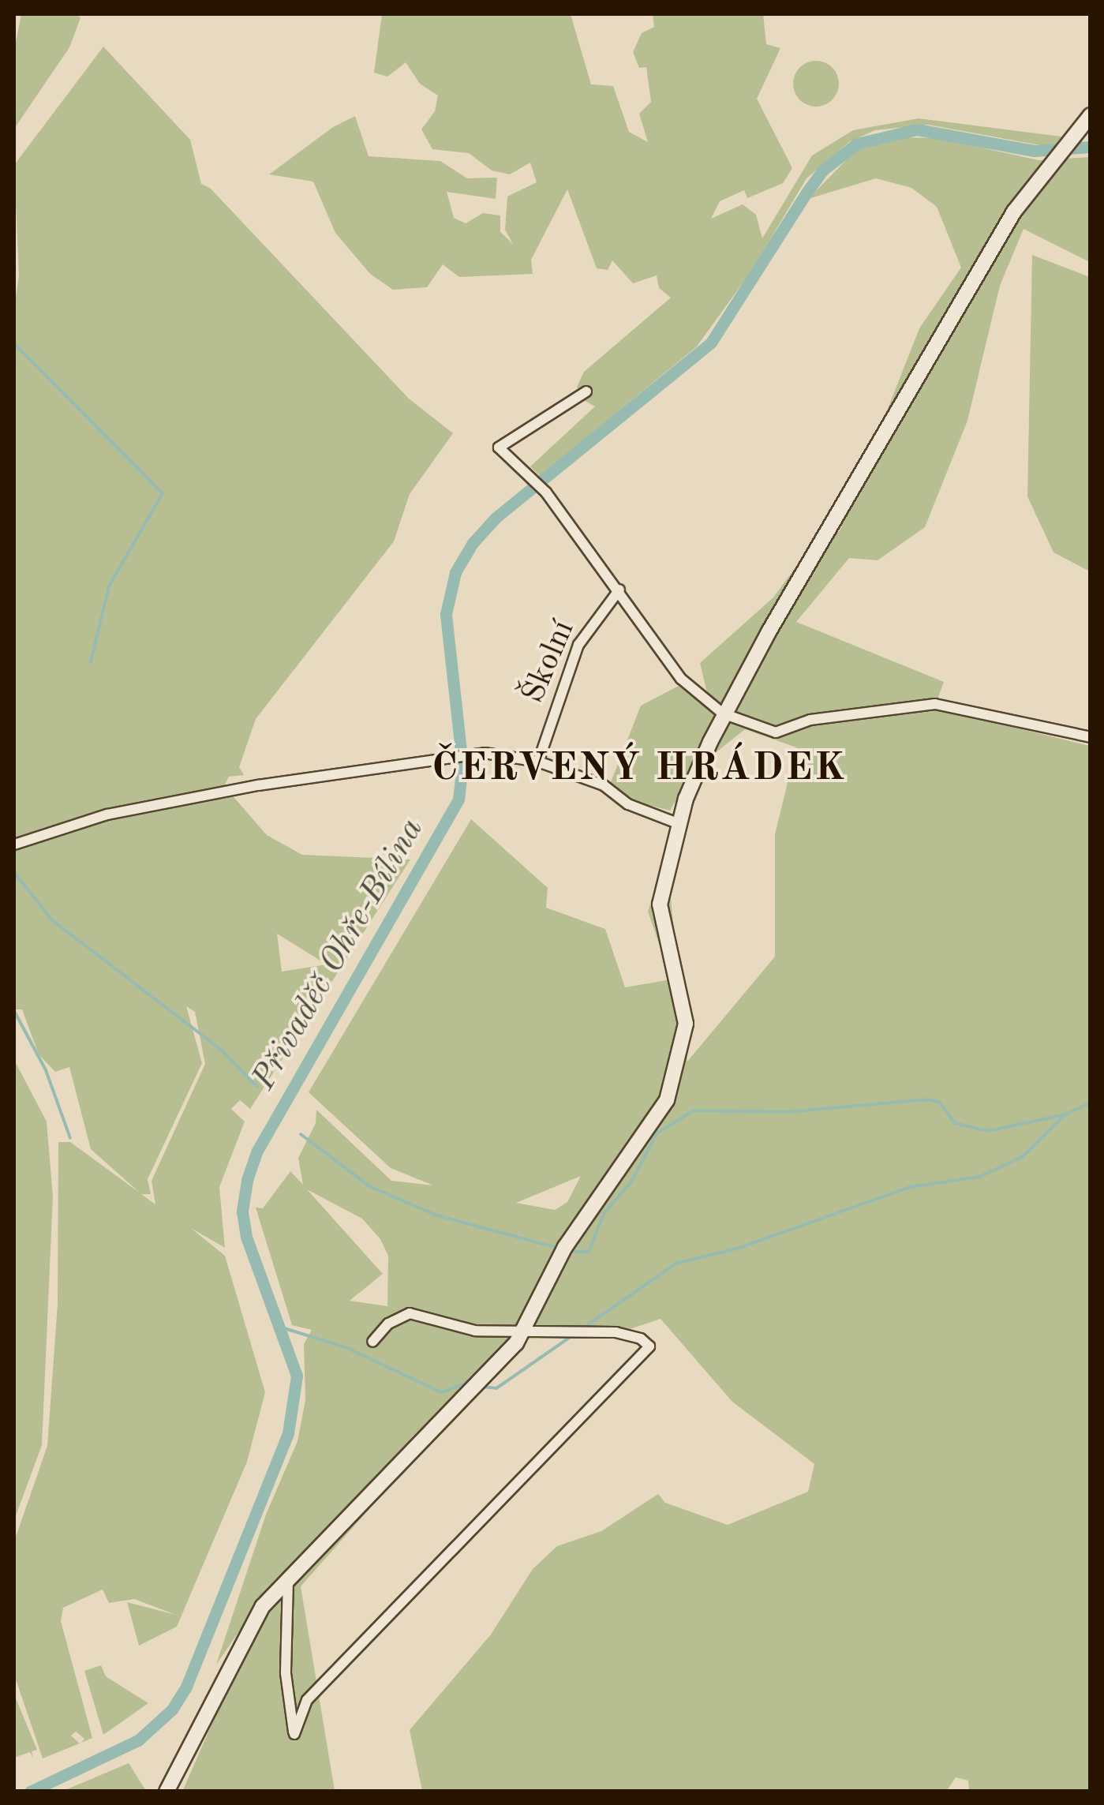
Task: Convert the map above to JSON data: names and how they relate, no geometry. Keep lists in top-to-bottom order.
{
  "streets": {
    "street": ["Školní"]
  },
  "districts": ["ČERVENÝ HRÁDEK"],
  "water": ["Přivaděč Ohře-Bílina"]
}
